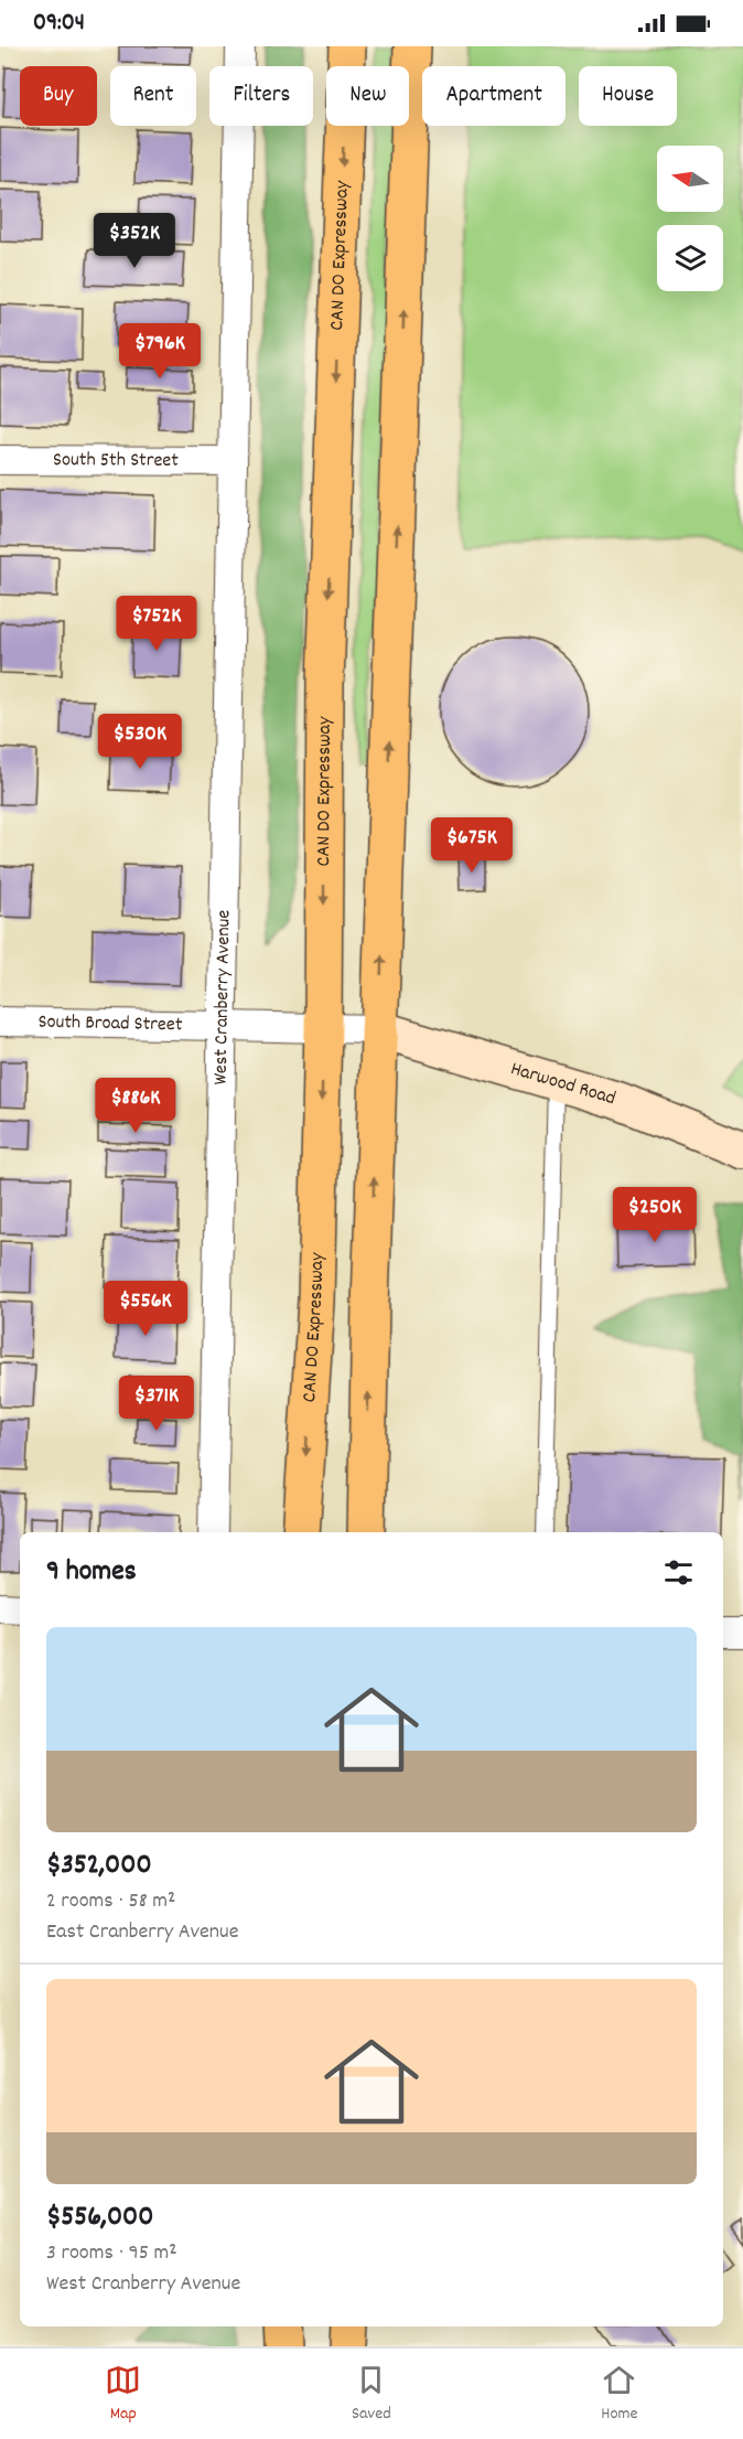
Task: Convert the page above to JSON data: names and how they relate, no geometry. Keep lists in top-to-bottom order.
{
  "streets": {
    "main road": ["CAN DO Expressway"],
    "street": [
      "South 5th Street",
      "West Cranberry Avenue",
      "South Broad Street",
      "Harwood Road"
    ]
  },
  "crossings": [
    ["CAN DO Expressway", "South Broad Street"],
    ["South 5th Street", "West Cranberry Avenue"],
    ["West Cranberry Avenue", "South Broad Street"],
    ["South Broad Street", "Harwood Road"]
  ],
  "north": "left",
  "page": {
    "status": "09:04",
    "chip": [
      "Buy",
      "Rent",
      "Filters",
      "New",
      "Apartment",
      "House"
    ],
    "price": [
      "$352K",
      "$796K",
      "$752K",
      "$530K",
      "$675K",
      "$886K",
      "$250K",
      "$556K",
      "$371K"
    ],
    "heading": "9 homes",
    "list": [
      {
        "name": "$352,000",
        "note": "2 rooms · 58 m² · East Cranberry Avenue"
      },
      {
        "name": "$556,000",
        "note": "3 rooms · 95 m² · West Cranberry Avenue"
      }
    ],
    "tabs": ["Map", "Saved", "Home"]
  }
}
